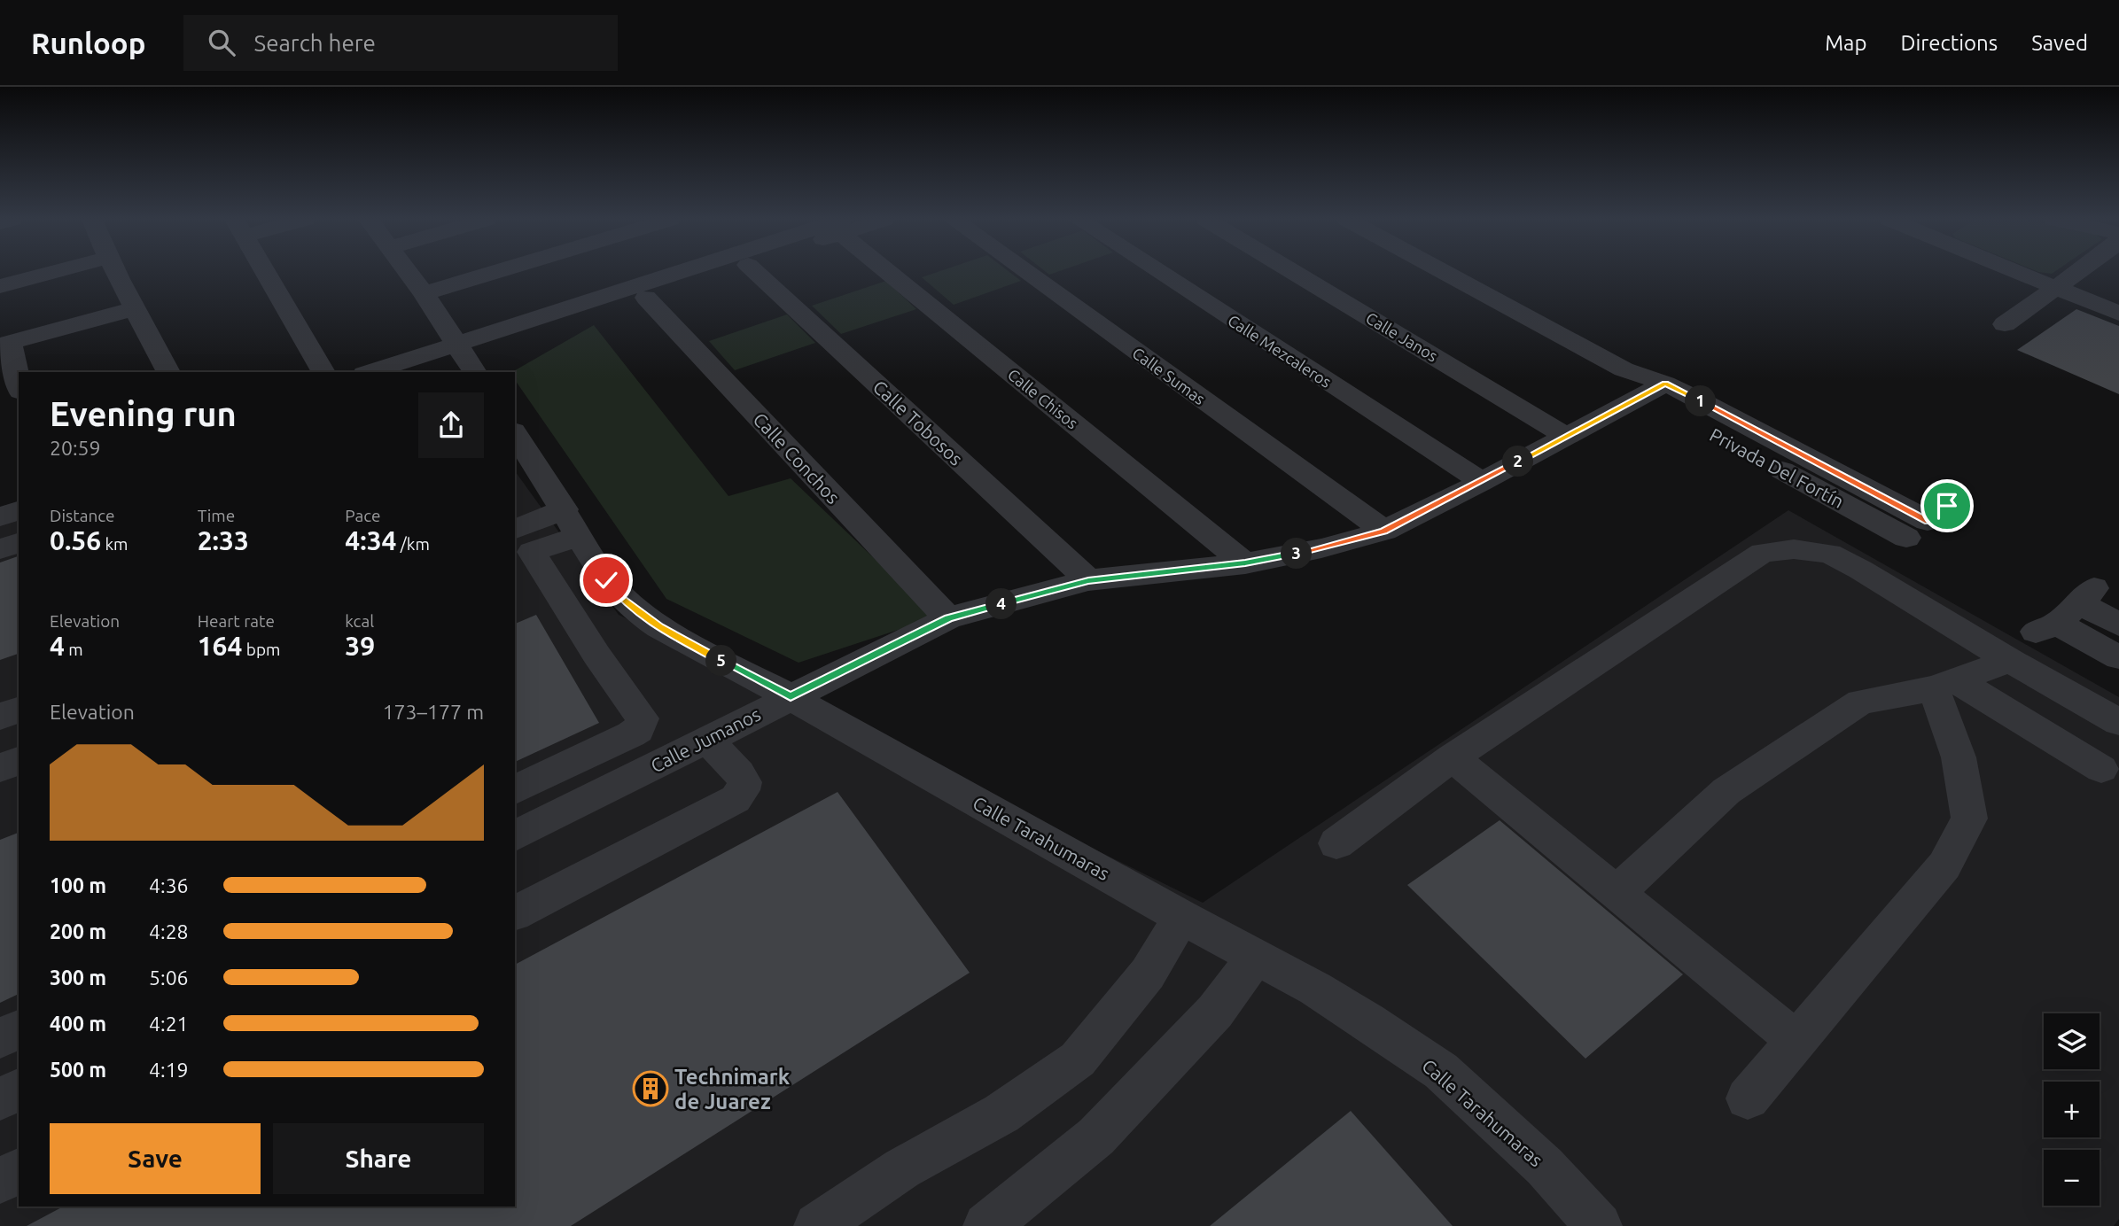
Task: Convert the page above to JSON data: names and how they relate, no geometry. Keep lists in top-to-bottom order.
{
  "streets": {
    "street": [
      "Calle Janos",
      "Calle Mezcaleros",
      "Calle Sumas",
      "Calle Chisos",
      "Calle Tobosos",
      "Calle Conchos",
      "Privada Del Fortín",
      "Calle Jumanos",
      "Calle Tarahumaras"
    ]
  },
  "crossings": [
    ["Calle Janos", "Calle Jumanos"],
    ["Calle Mezcaleros", "Calle Jumanos"],
    ["Calle Sumas", "Calle Jumanos"],
    ["Calle Chisos", "Calle Jumanos"],
    ["Calle Tobosos", "Calle Jumanos"],
    ["Calle Conchos", "Calle Jumanos"],
    ["Privada Del Fortín", "Calle Jumanos"],
    ["Calle Jumanos", "Calle Tarahumaras"]
  ],
  "places": {
    "building": ["Technimark de Juarez"]
  },
  "page": {
    "header": "Runloop",
    "search": "Search here",
    "nav": ["Map", "Directions", "Saved"],
    "heading": ["Evening run", "20:59"],
    "pins": [
      "1",
      "2",
      "3",
      "4",
      "5"
    ],
    "stats": [
      ["Distance", "0.56 km"],
      ["Time", "2:33"],
      ["Pace", "4:34 /km"],
      ["Elevation", "4 m"],
      ["Heart rate", "164 bpm"],
      ["kcal", "39"]
    ],
    "chart": ["Elevation", "173–177 m"],
    "list": [
      {
        "name": "100 m",
        "note": "4:36"
      },
      {
        "name": "200 m",
        "note": "4:28"
      },
      {
        "name": "300 m",
        "note": "5:06"
      },
      {
        "name": "400 m",
        "note": "4:21"
      },
      {
        "name": "500 m",
        "note": "4:19"
      }
    ],
    "map_buttons": ["+", "−"],
    "buttons": ["Save", "Share"]
  }
}
